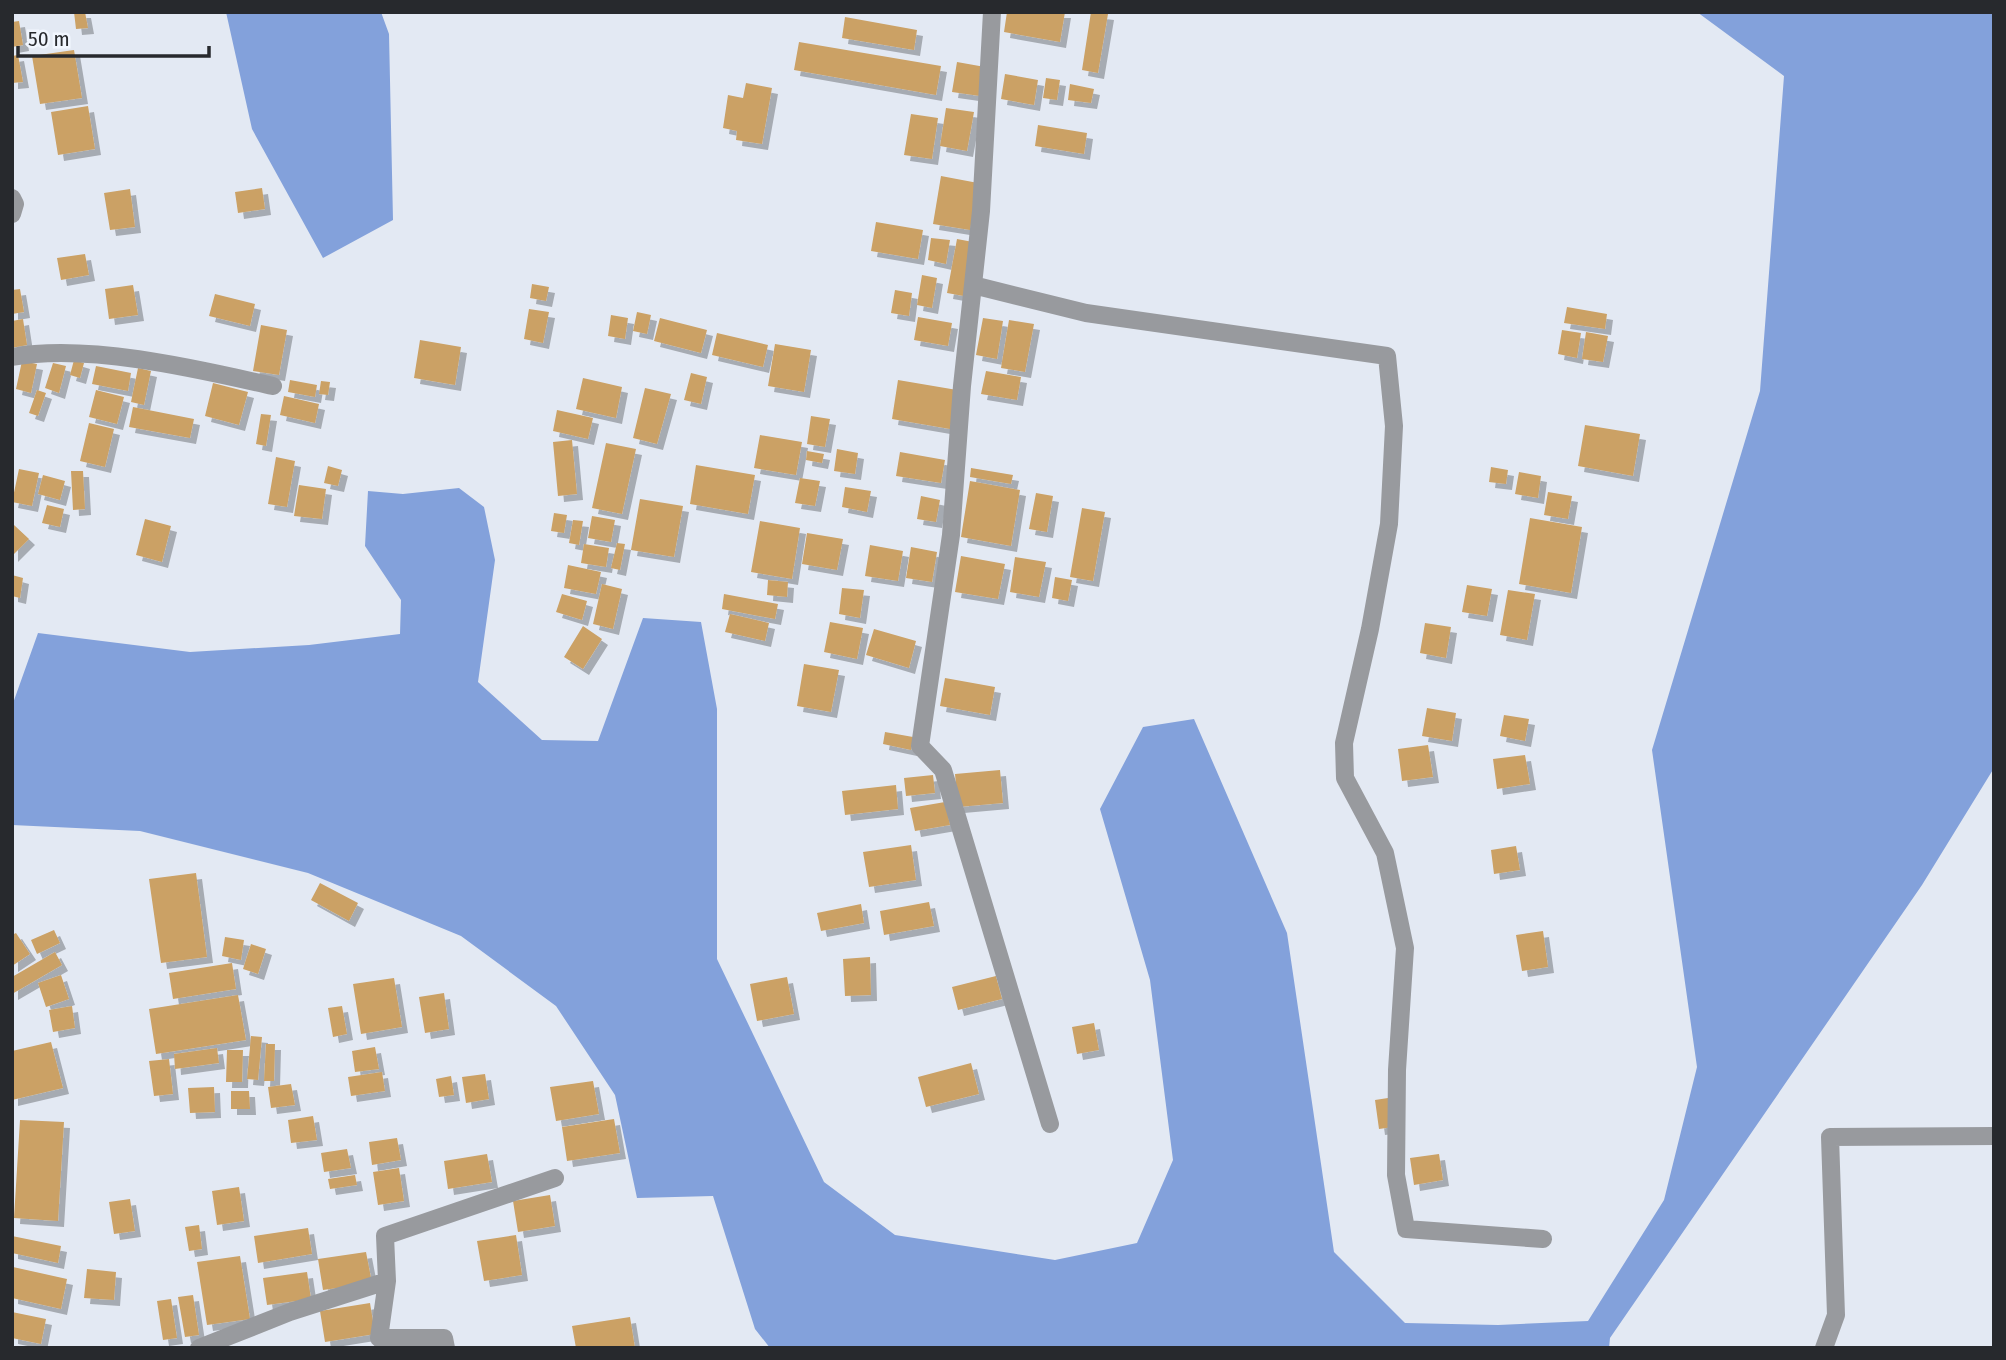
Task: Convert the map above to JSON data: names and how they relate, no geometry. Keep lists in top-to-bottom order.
{
  "scale_bar": "50 m"
}
